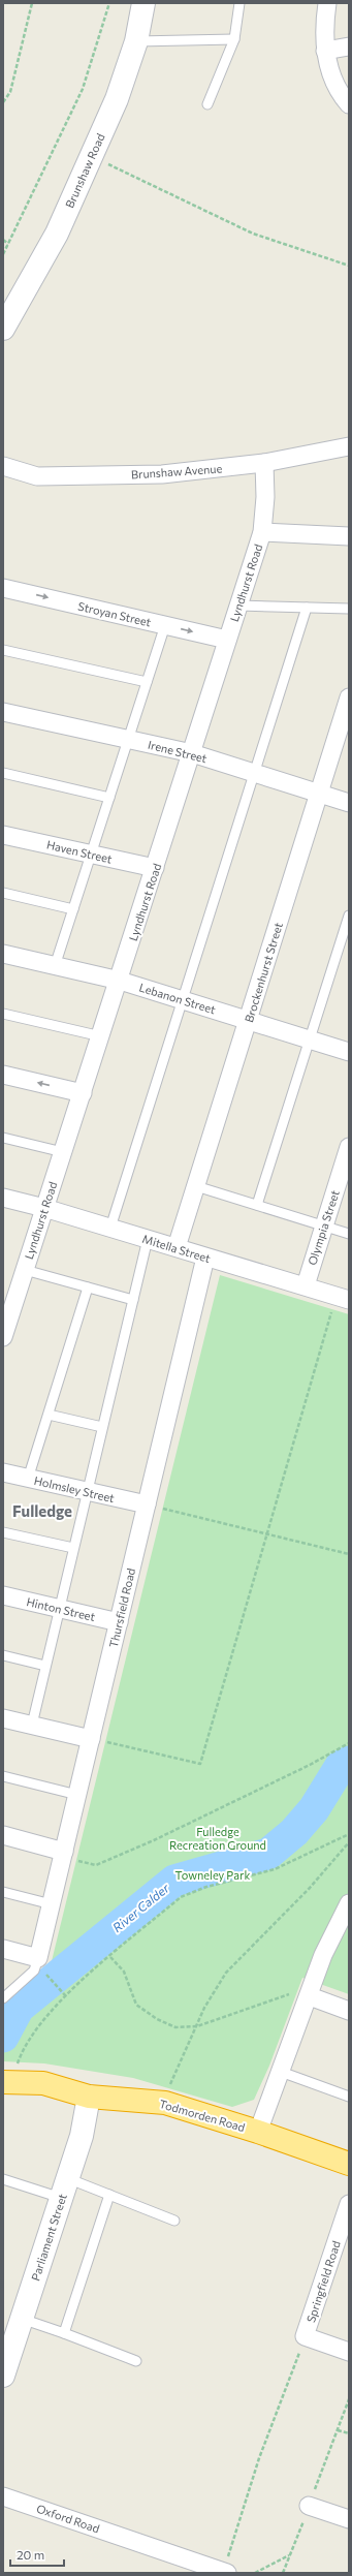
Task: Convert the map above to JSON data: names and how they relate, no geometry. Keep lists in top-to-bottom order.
{
  "streets": {
    "highway": ["Todmorden Road"],
    "street": [
      "Brunshaw Road",
      "Brunshaw Avenue",
      "Lyndhurst Road",
      "Stroyan Street",
      "Irene Street",
      "Haven Street",
      "Brockenhurst Street",
      "Lebanon Street",
      "Olympia Street",
      "Mitella Street",
      "Holmsley Street",
      "Thursfield Road",
      "Hinton Street",
      "Parliament Street",
      "Springfield Road",
      "Oxford Road"
    ]
  },
  "crossings": [
    ["Brunshaw Avenue", "Lyndhurst Road"],
    ["Lyndhurst Road", "Stroyan Street"],
    ["Lyndhurst Road", "Irene Street"],
    ["Lyndhurst Road", "Haven Street"],
    ["Lyndhurst Road", "Lebanon Street"],
    ["Lyndhurst Road", "Mitella Street"],
    ["Irene Street", "Brockenhurst Street"],
    ["Brockenhurst Street", "Lebanon Street"],
    ["Brockenhurst Street", "Mitella Street"],
    ["Olympia Street", "Mitella Street"],
    ["Mitella Street", "Thursfield Road"],
    ["Holmsley Street", "Thursfield Road"],
    ["Thursfield Road", "Hinton Street"],
    ["Todmorden Road", "Parliament Street"]
  ],
  "one_way": ["Stroyan Street"],
  "districts": ["Fulledge"],
  "water": ["River Calder"],
  "parks": ["Fulledge Recreation Ground", "Towneley Park"],
  "scale_bar": "20 m"
}
